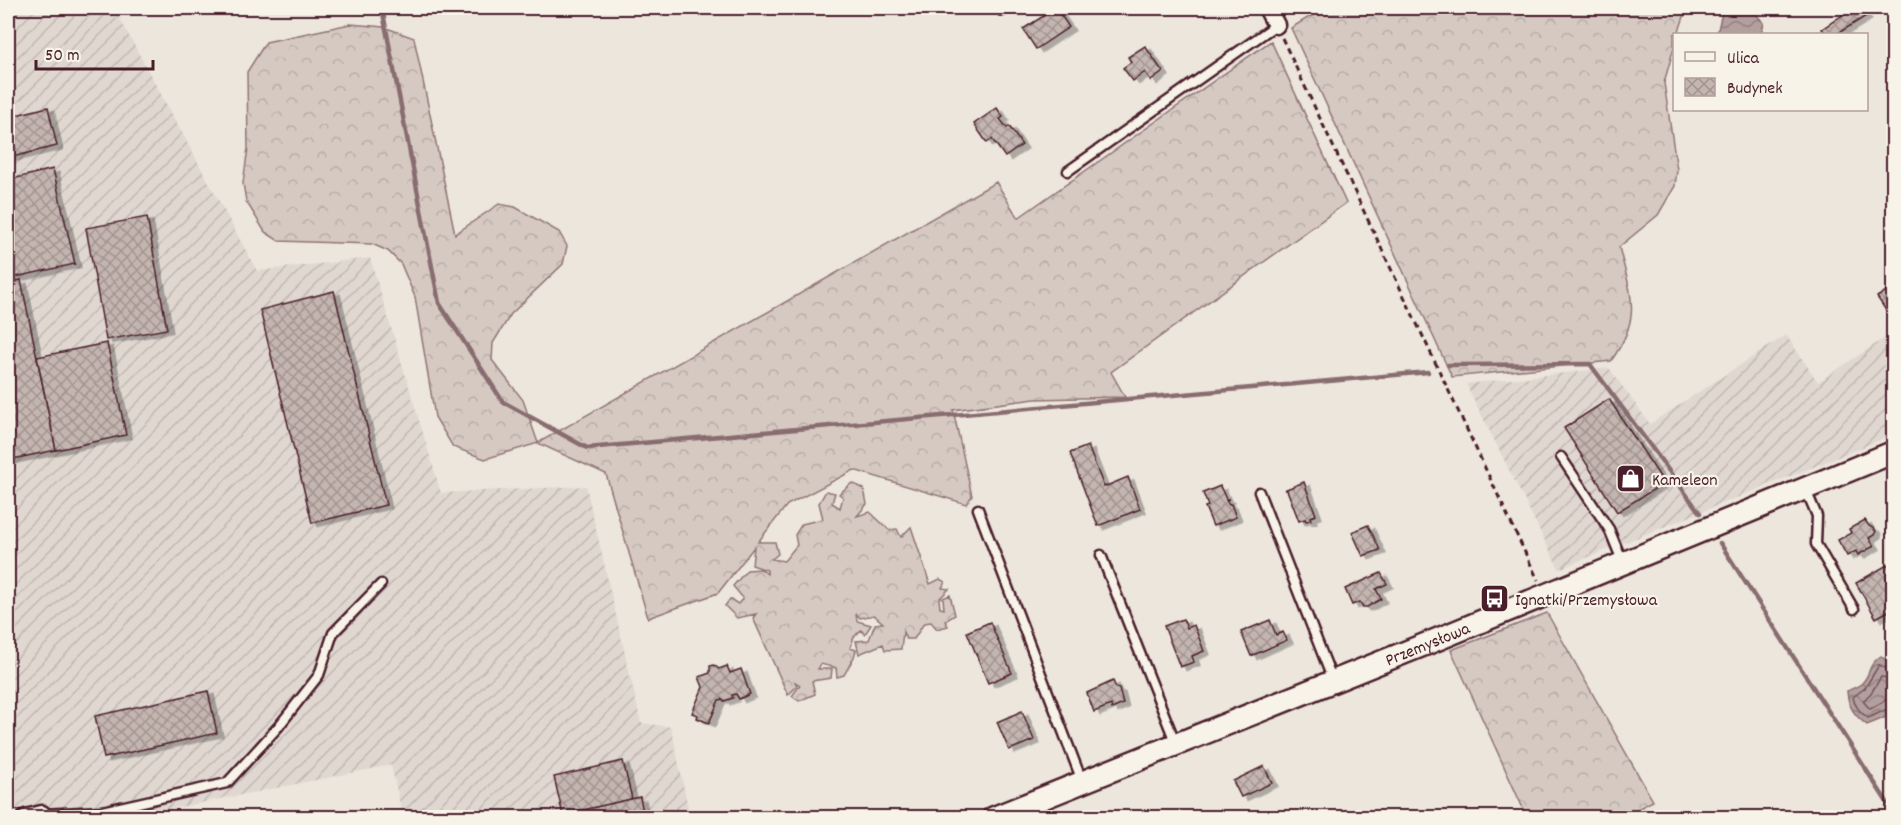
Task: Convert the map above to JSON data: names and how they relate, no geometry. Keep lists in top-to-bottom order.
{
  "streets": {
    "street": ["Przemysłowa"]
  },
  "places": {
    "shop": ["Kameleon"],
    "bus stop": ["Ignatki/Przemysłowa"]
  },
  "legend": ["Ulica", "Budynek"],
  "scale_bar": "50 m"
}
